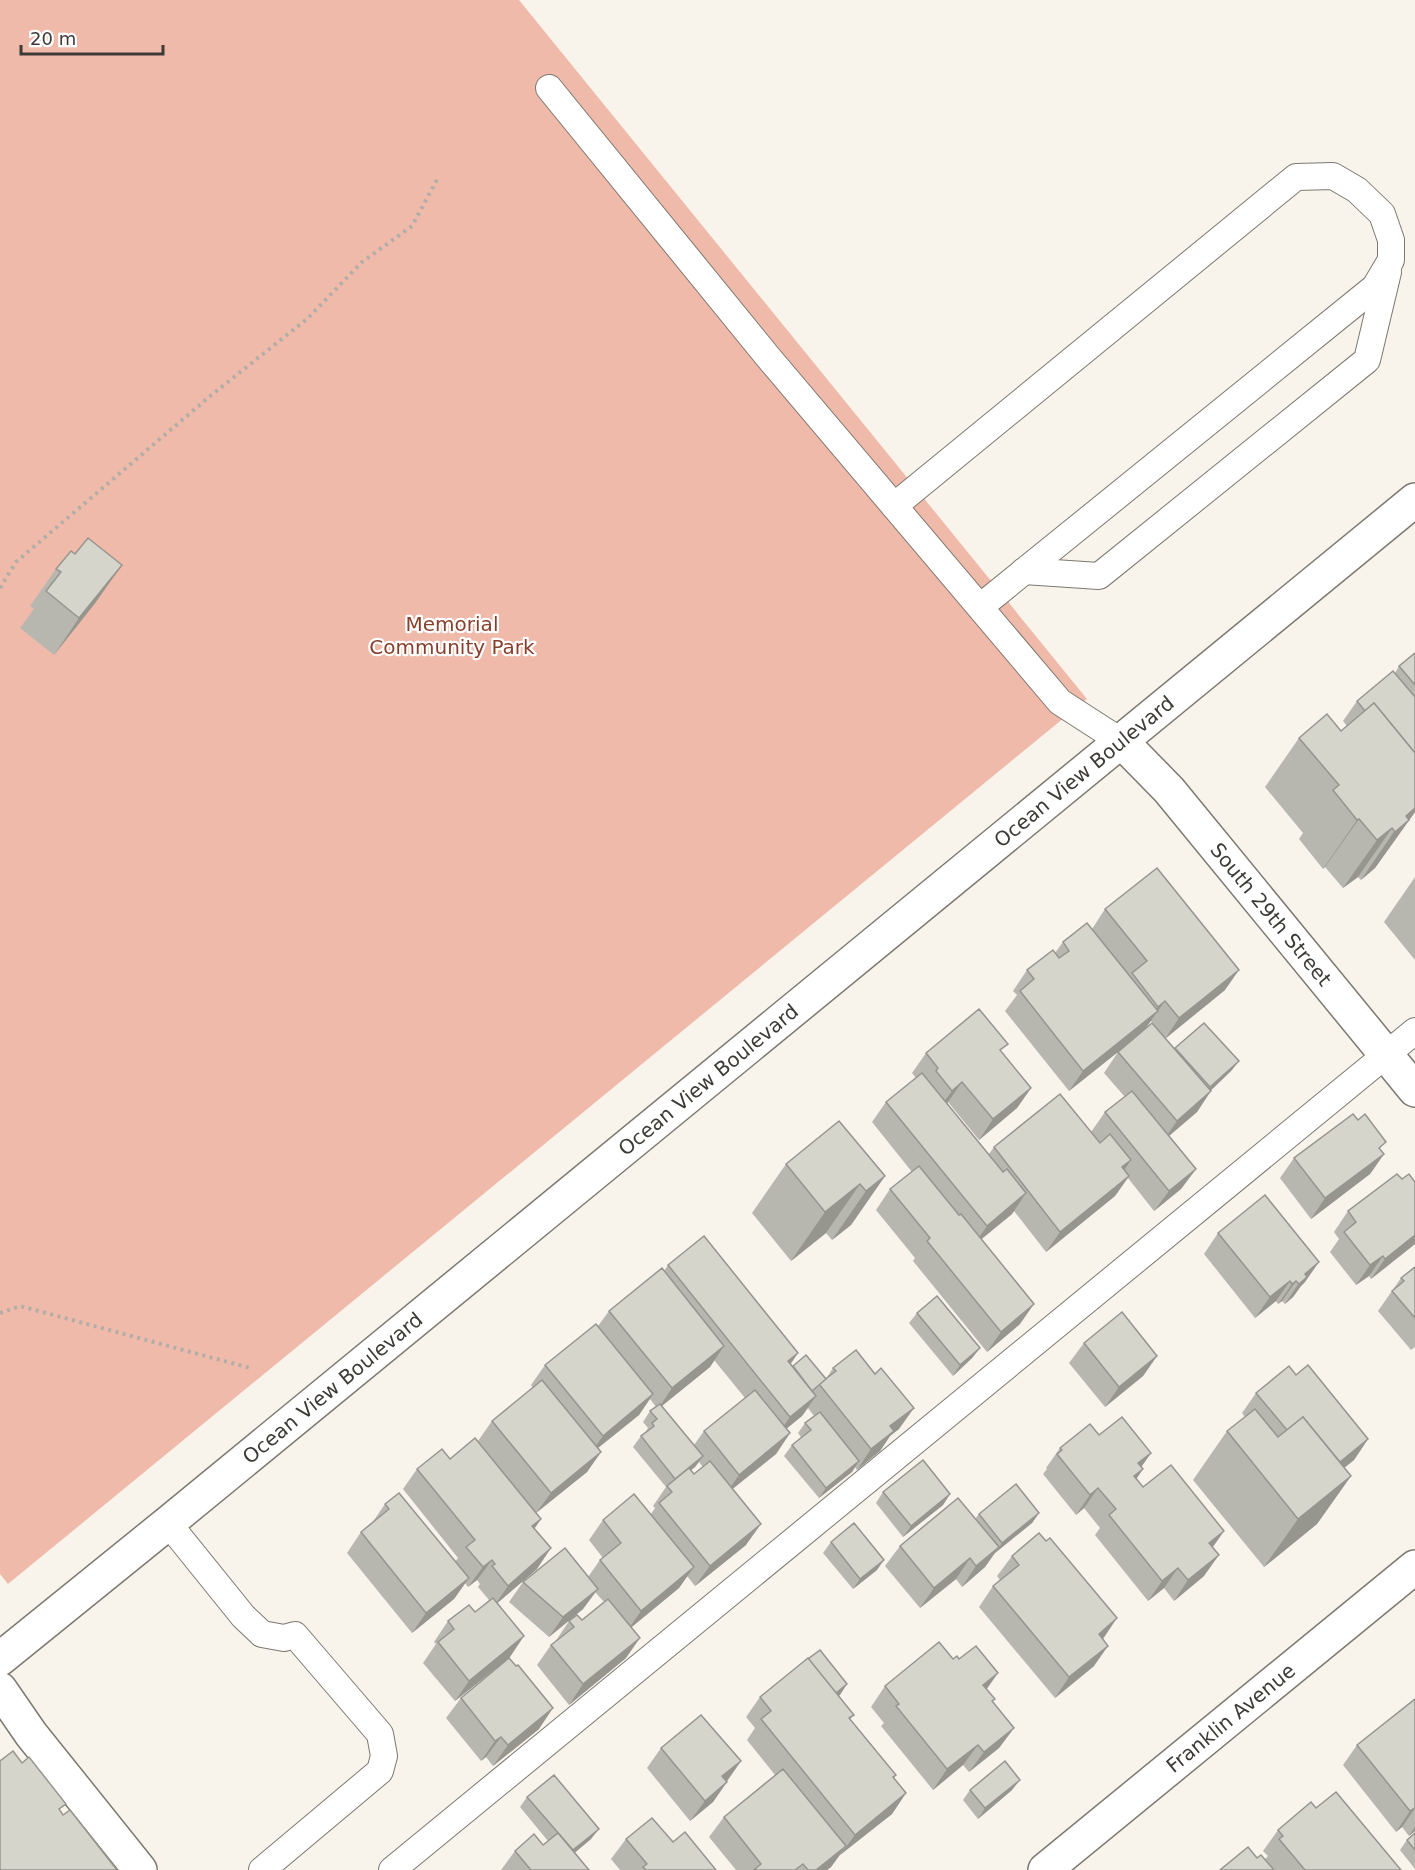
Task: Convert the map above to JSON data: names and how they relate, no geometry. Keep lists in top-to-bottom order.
{
  "streets": {
    "main road": ["Ocean View Boulevard", "South 29th Street", "Franklin Avenue"]
  },
  "crossings": [
    ["Ocean View Boulevard", "South 29th Street"]
  ],
  "parks": ["Memorial Community Park"],
  "scale_bar": "20 m"
}
